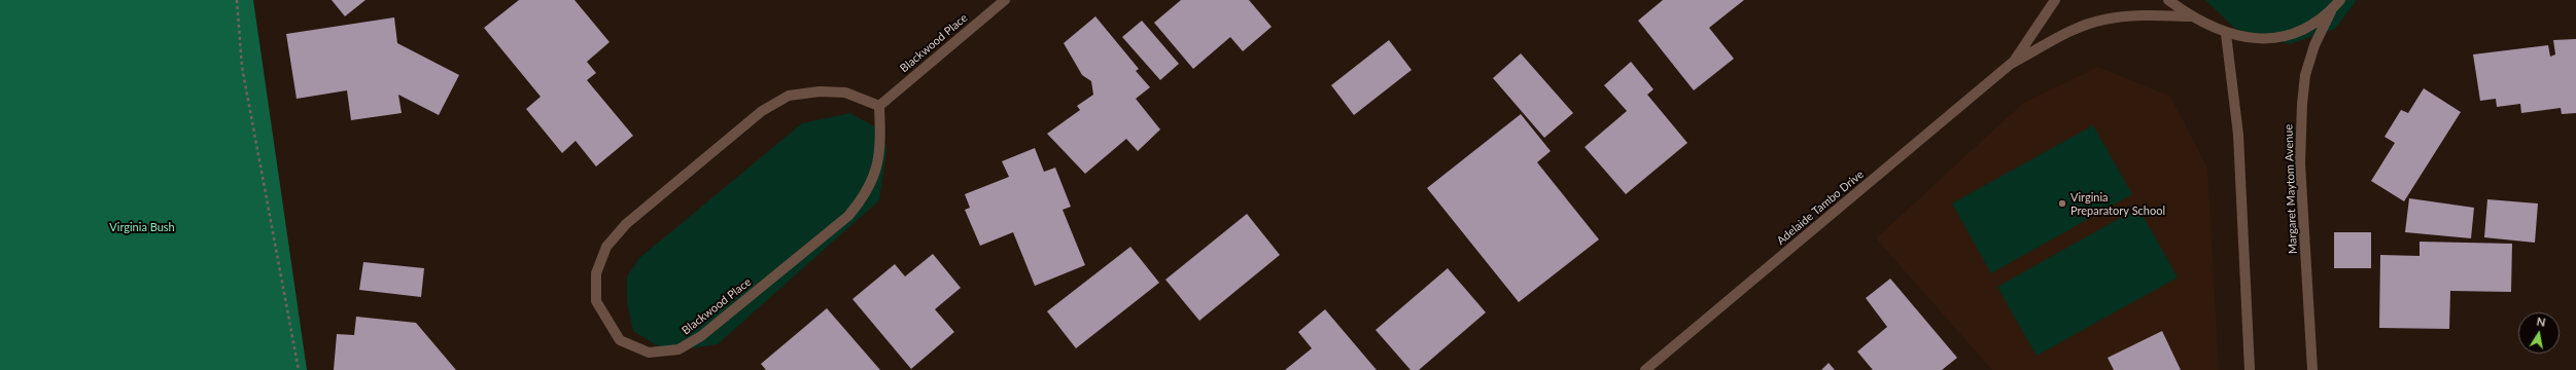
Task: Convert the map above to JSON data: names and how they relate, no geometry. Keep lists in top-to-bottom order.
{
  "streets": {
    "street": ["Blackwood Place", "Margaret Maytom Avenue", "Adelaide Tambo Drive"]
  },
  "parks": ["Virginia Bush"],
  "places": ["Virginia Preparatory School"],
  "north": "top"
}
